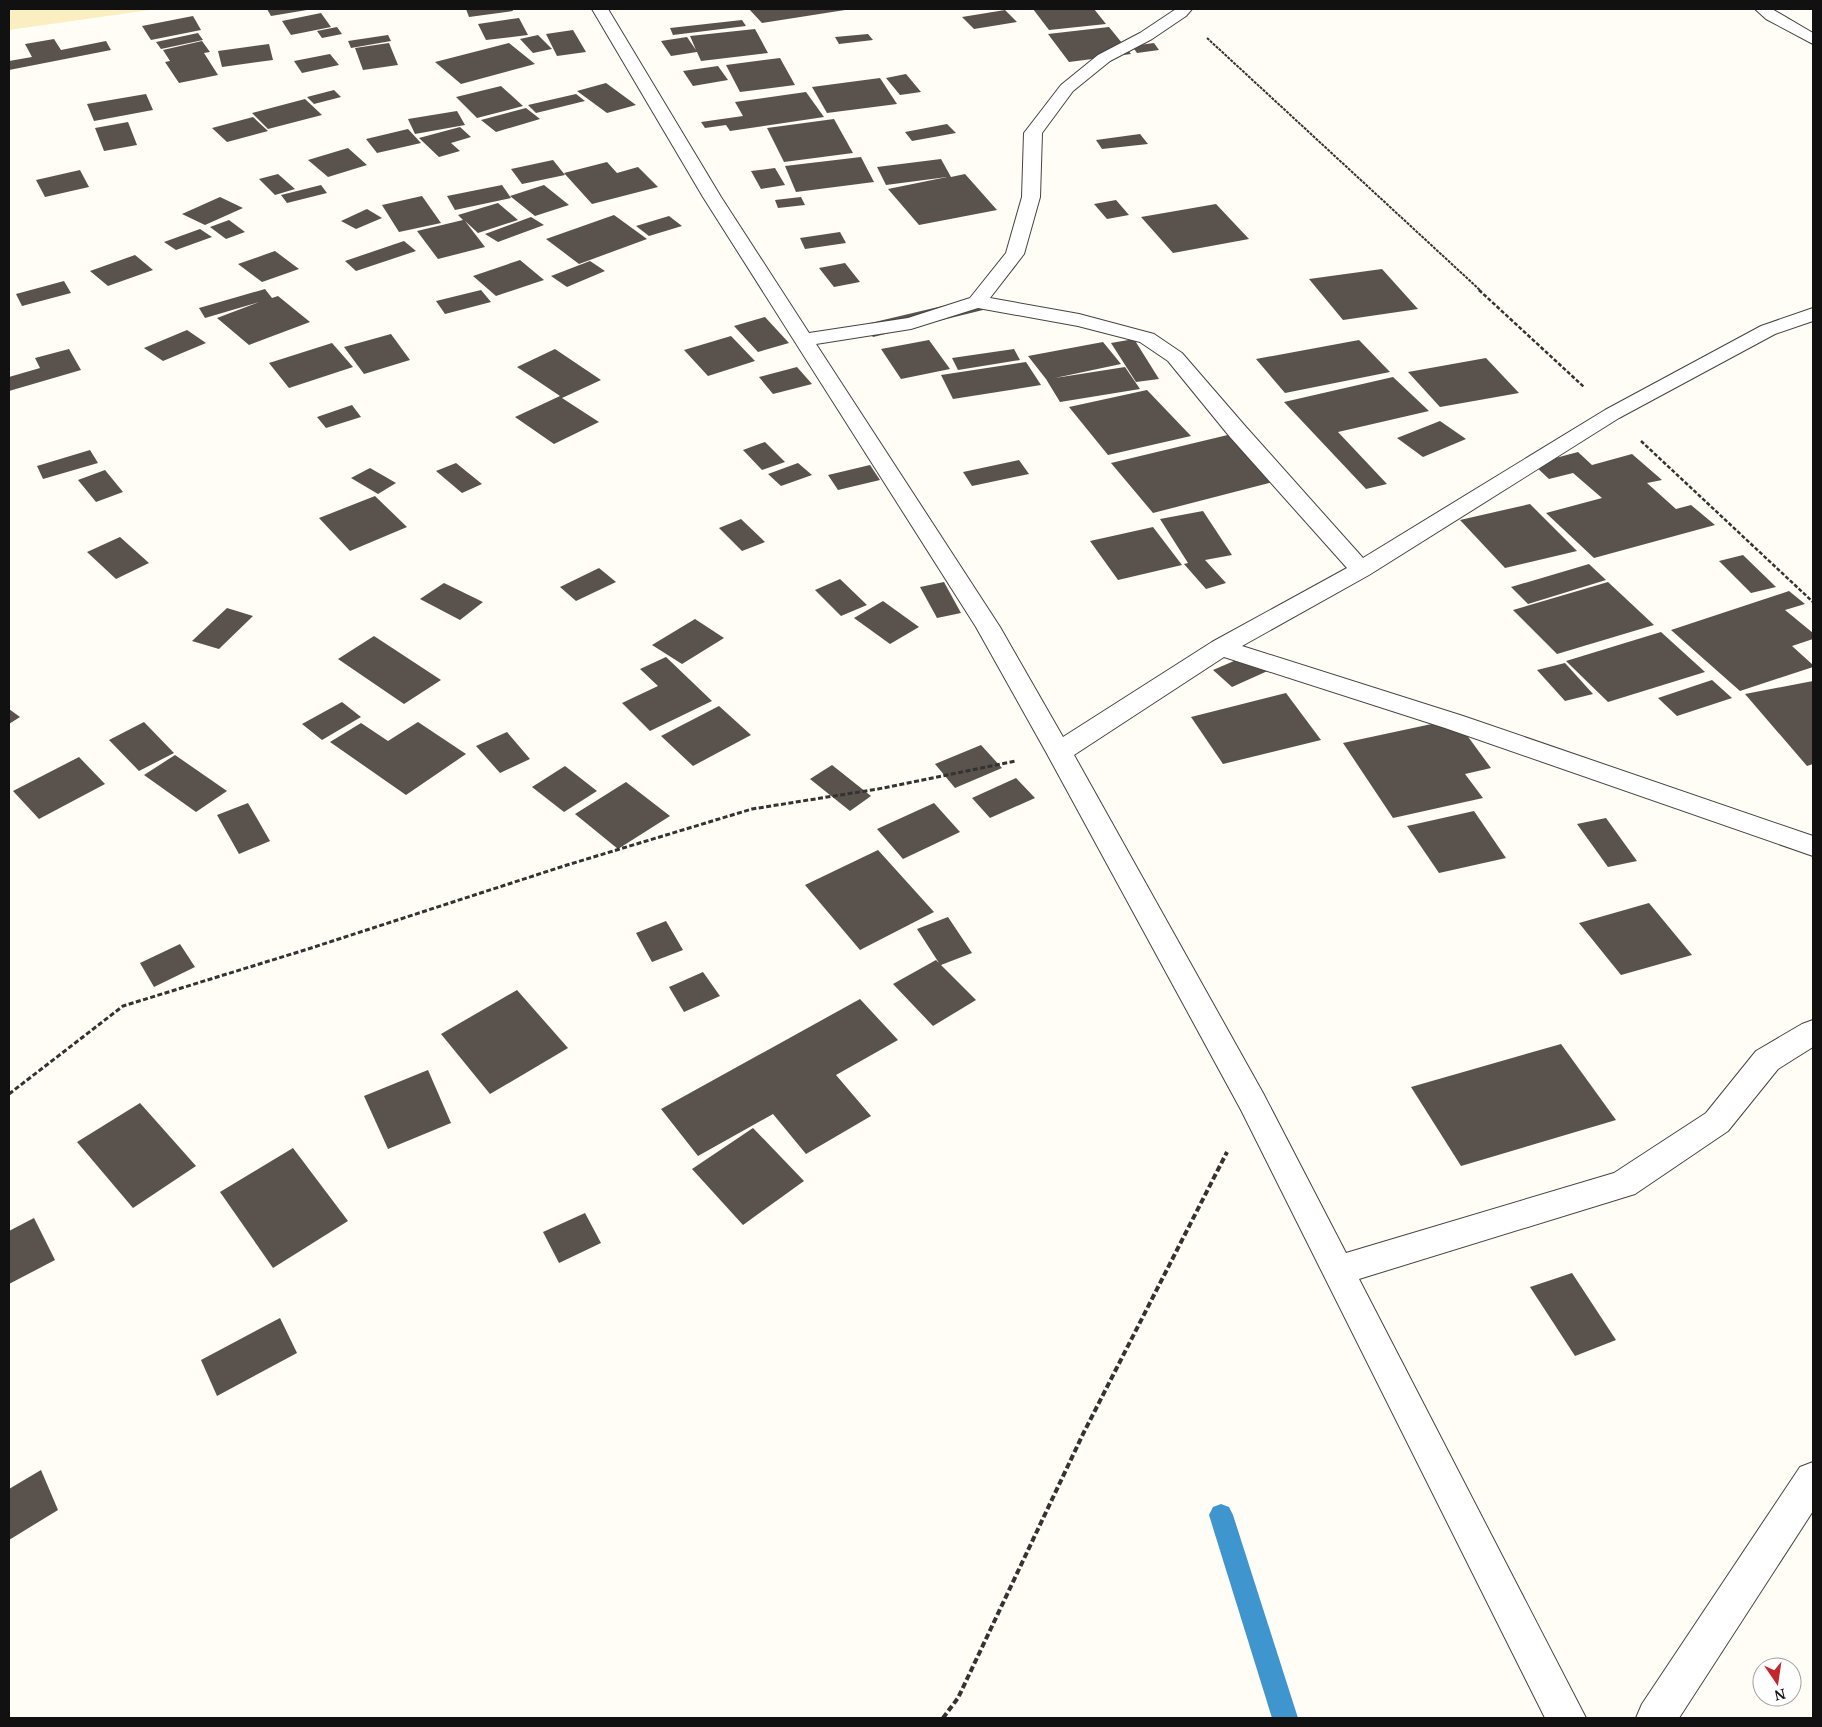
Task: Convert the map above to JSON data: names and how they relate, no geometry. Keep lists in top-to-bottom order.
{
  "north": "bottom"
}
